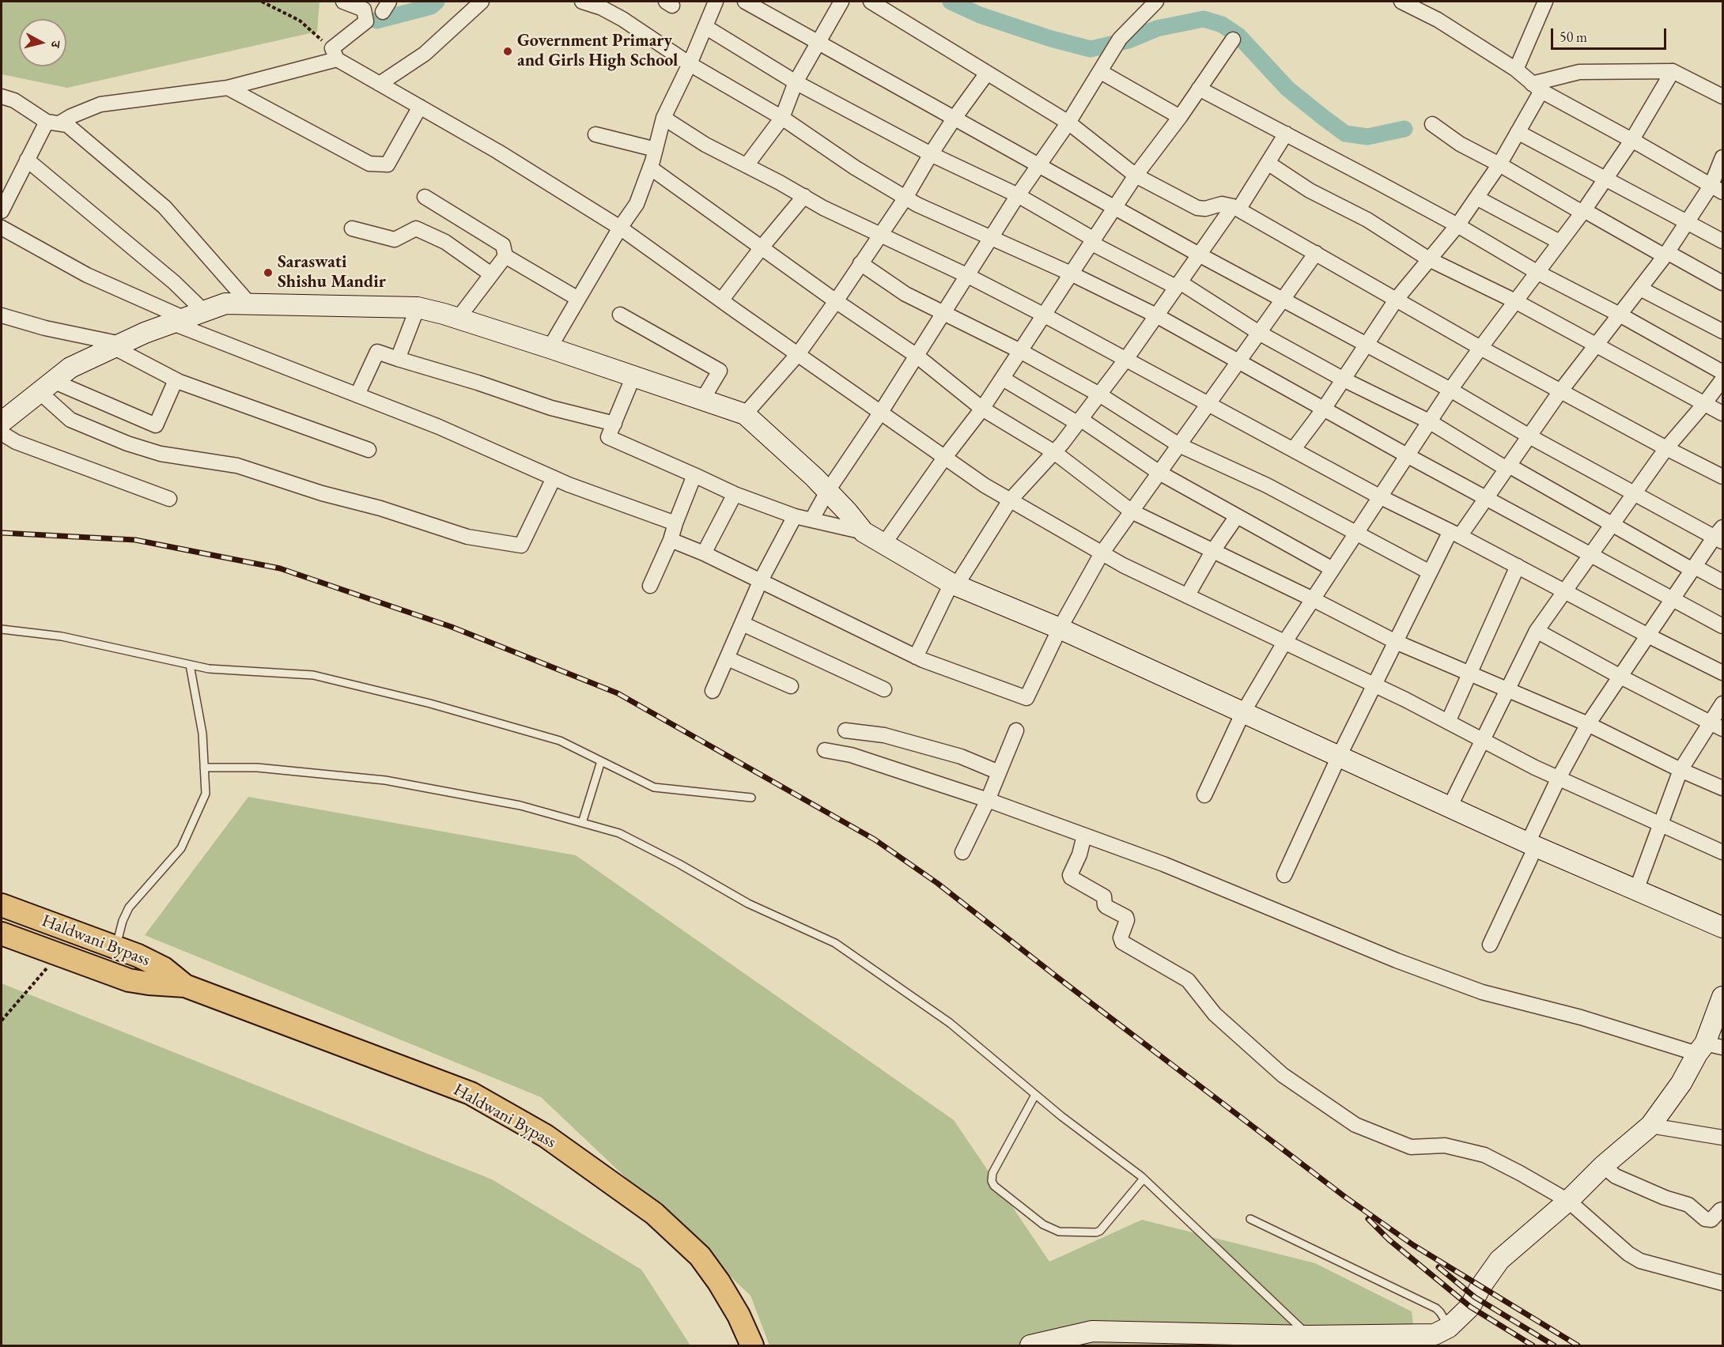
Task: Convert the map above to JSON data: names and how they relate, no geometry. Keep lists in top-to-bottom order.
{
  "streets": {
    "main road": ["Haldwani Bypass"]
  },
  "places": ["Government Primary and Girls High School", "Saraswati Shishu Mandir"],
  "scale_bar": "50 m",
  "north": "right"
}
